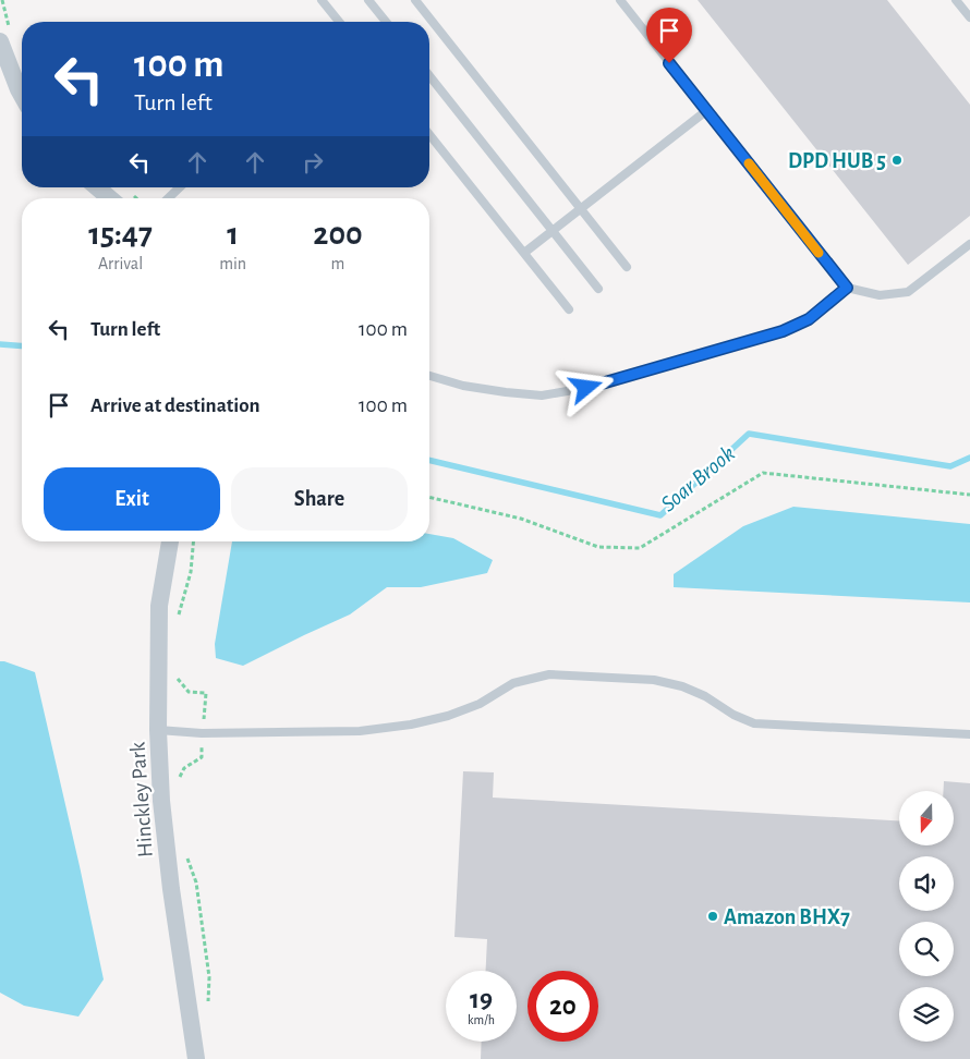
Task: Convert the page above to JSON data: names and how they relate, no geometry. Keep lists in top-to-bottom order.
{
  "streets": {
    "street": ["Hinckley Park"]
  },
  "water": ["Soar Brook"],
  "places": ["DPD HUB 5", "Amazon BHX7"],
  "north": "bottom",
  "page": {
    "turn": ["100 m", "Turn left"],
    "eta": [
      "15:47",
      "Arrival",
      "1",
      "min",
      "200",
      "m"
    ],
    "list": [
      {
        "name": "Turn left",
        "value": "100 m"
      },
      {
        "name": "Arrive at destination",
        "value": "100 m"
      }
    ],
    "buttons": ["Exit", "Share"],
    "speed": "19 km/h",
    "limit": "20"
  }
}
